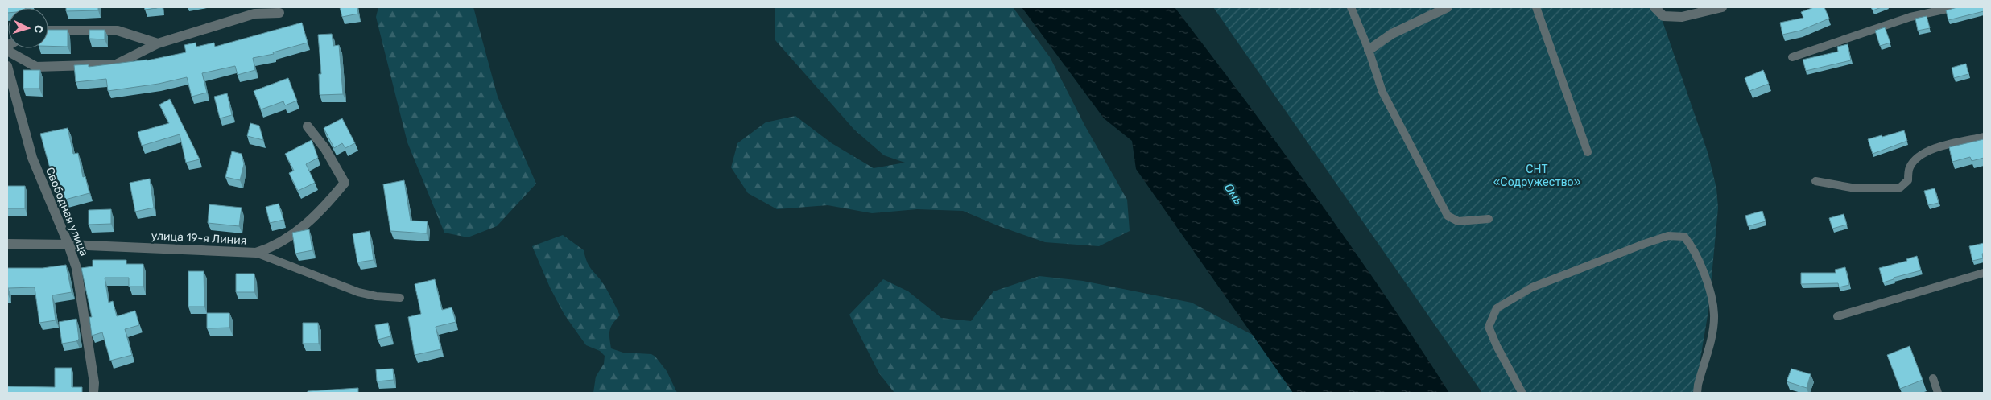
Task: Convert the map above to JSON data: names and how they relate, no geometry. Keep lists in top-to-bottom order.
{
  "streets": {
    "street": ["Свободная улица", "улица 19-я Линия"]
  },
  "crossings": [
    ["Свободная улица", "улица 19-я Линия"]
  ],
  "water": ["Омь"],
  "parks": ["СНТ «Содружество»"],
  "north": "right"
}
